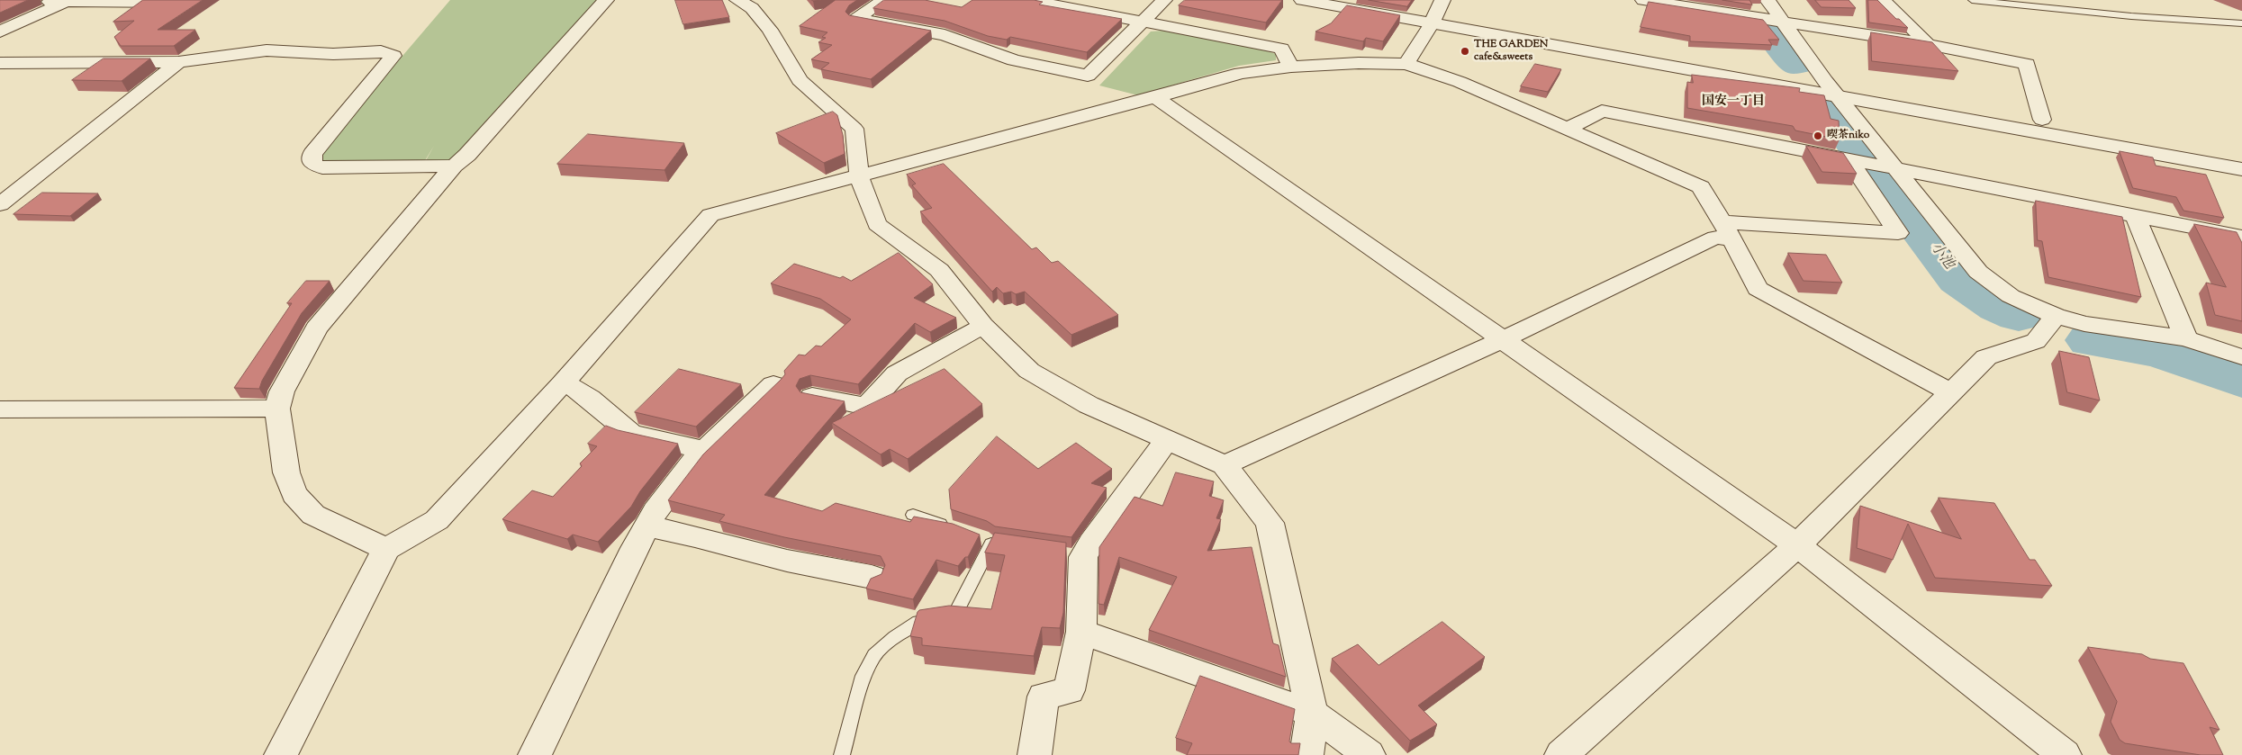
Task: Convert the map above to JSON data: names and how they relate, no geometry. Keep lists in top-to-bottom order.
{
  "districts": ["国安一丁目"],
  "water": ["小池"],
  "places": ["THE GARDEN cafe&sweets", "喫茶niko"]
}
